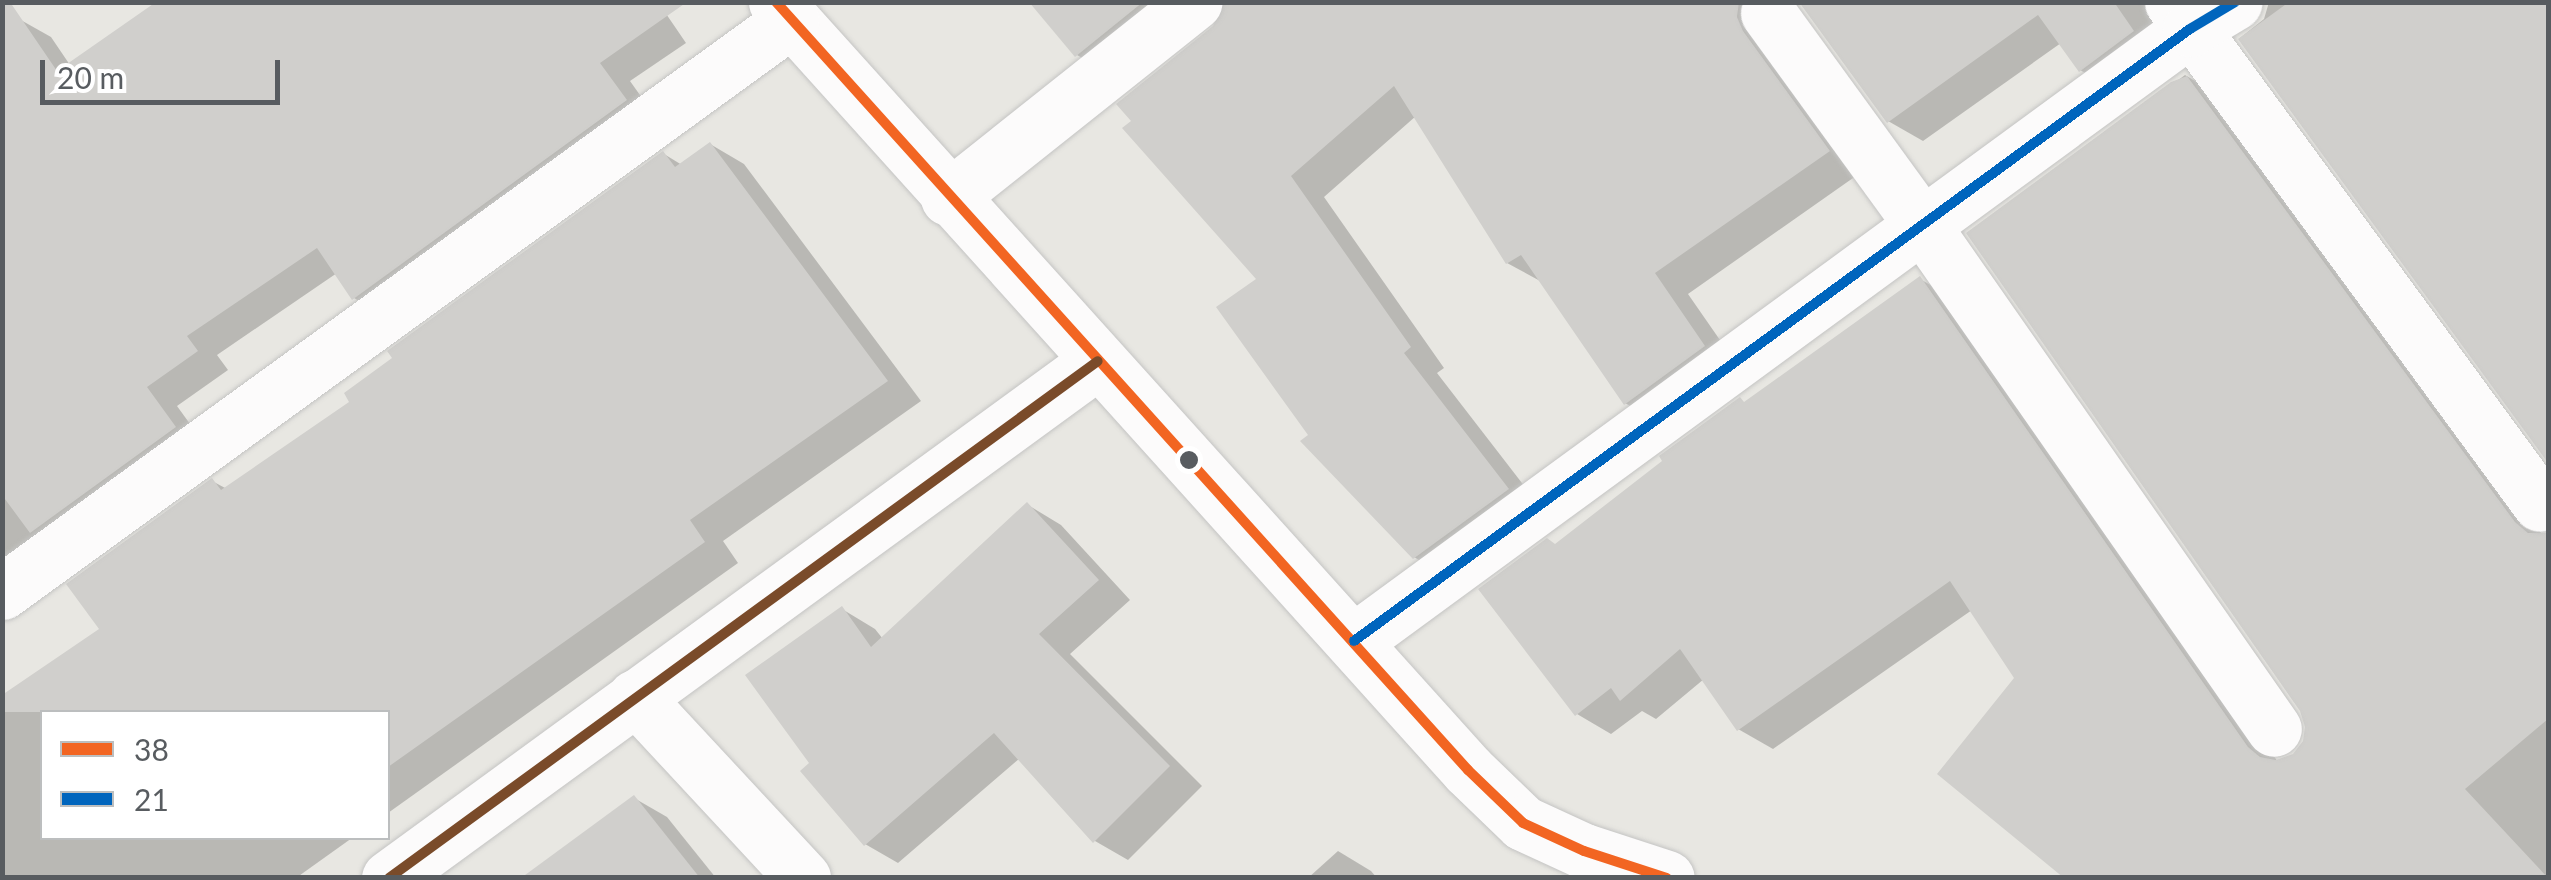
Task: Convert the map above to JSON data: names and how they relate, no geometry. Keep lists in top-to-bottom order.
{
  "lines": ["transit line 38", "transit line 21"],
  "legend": ["38", "21"],
  "scale_bar": "20 m"
}
